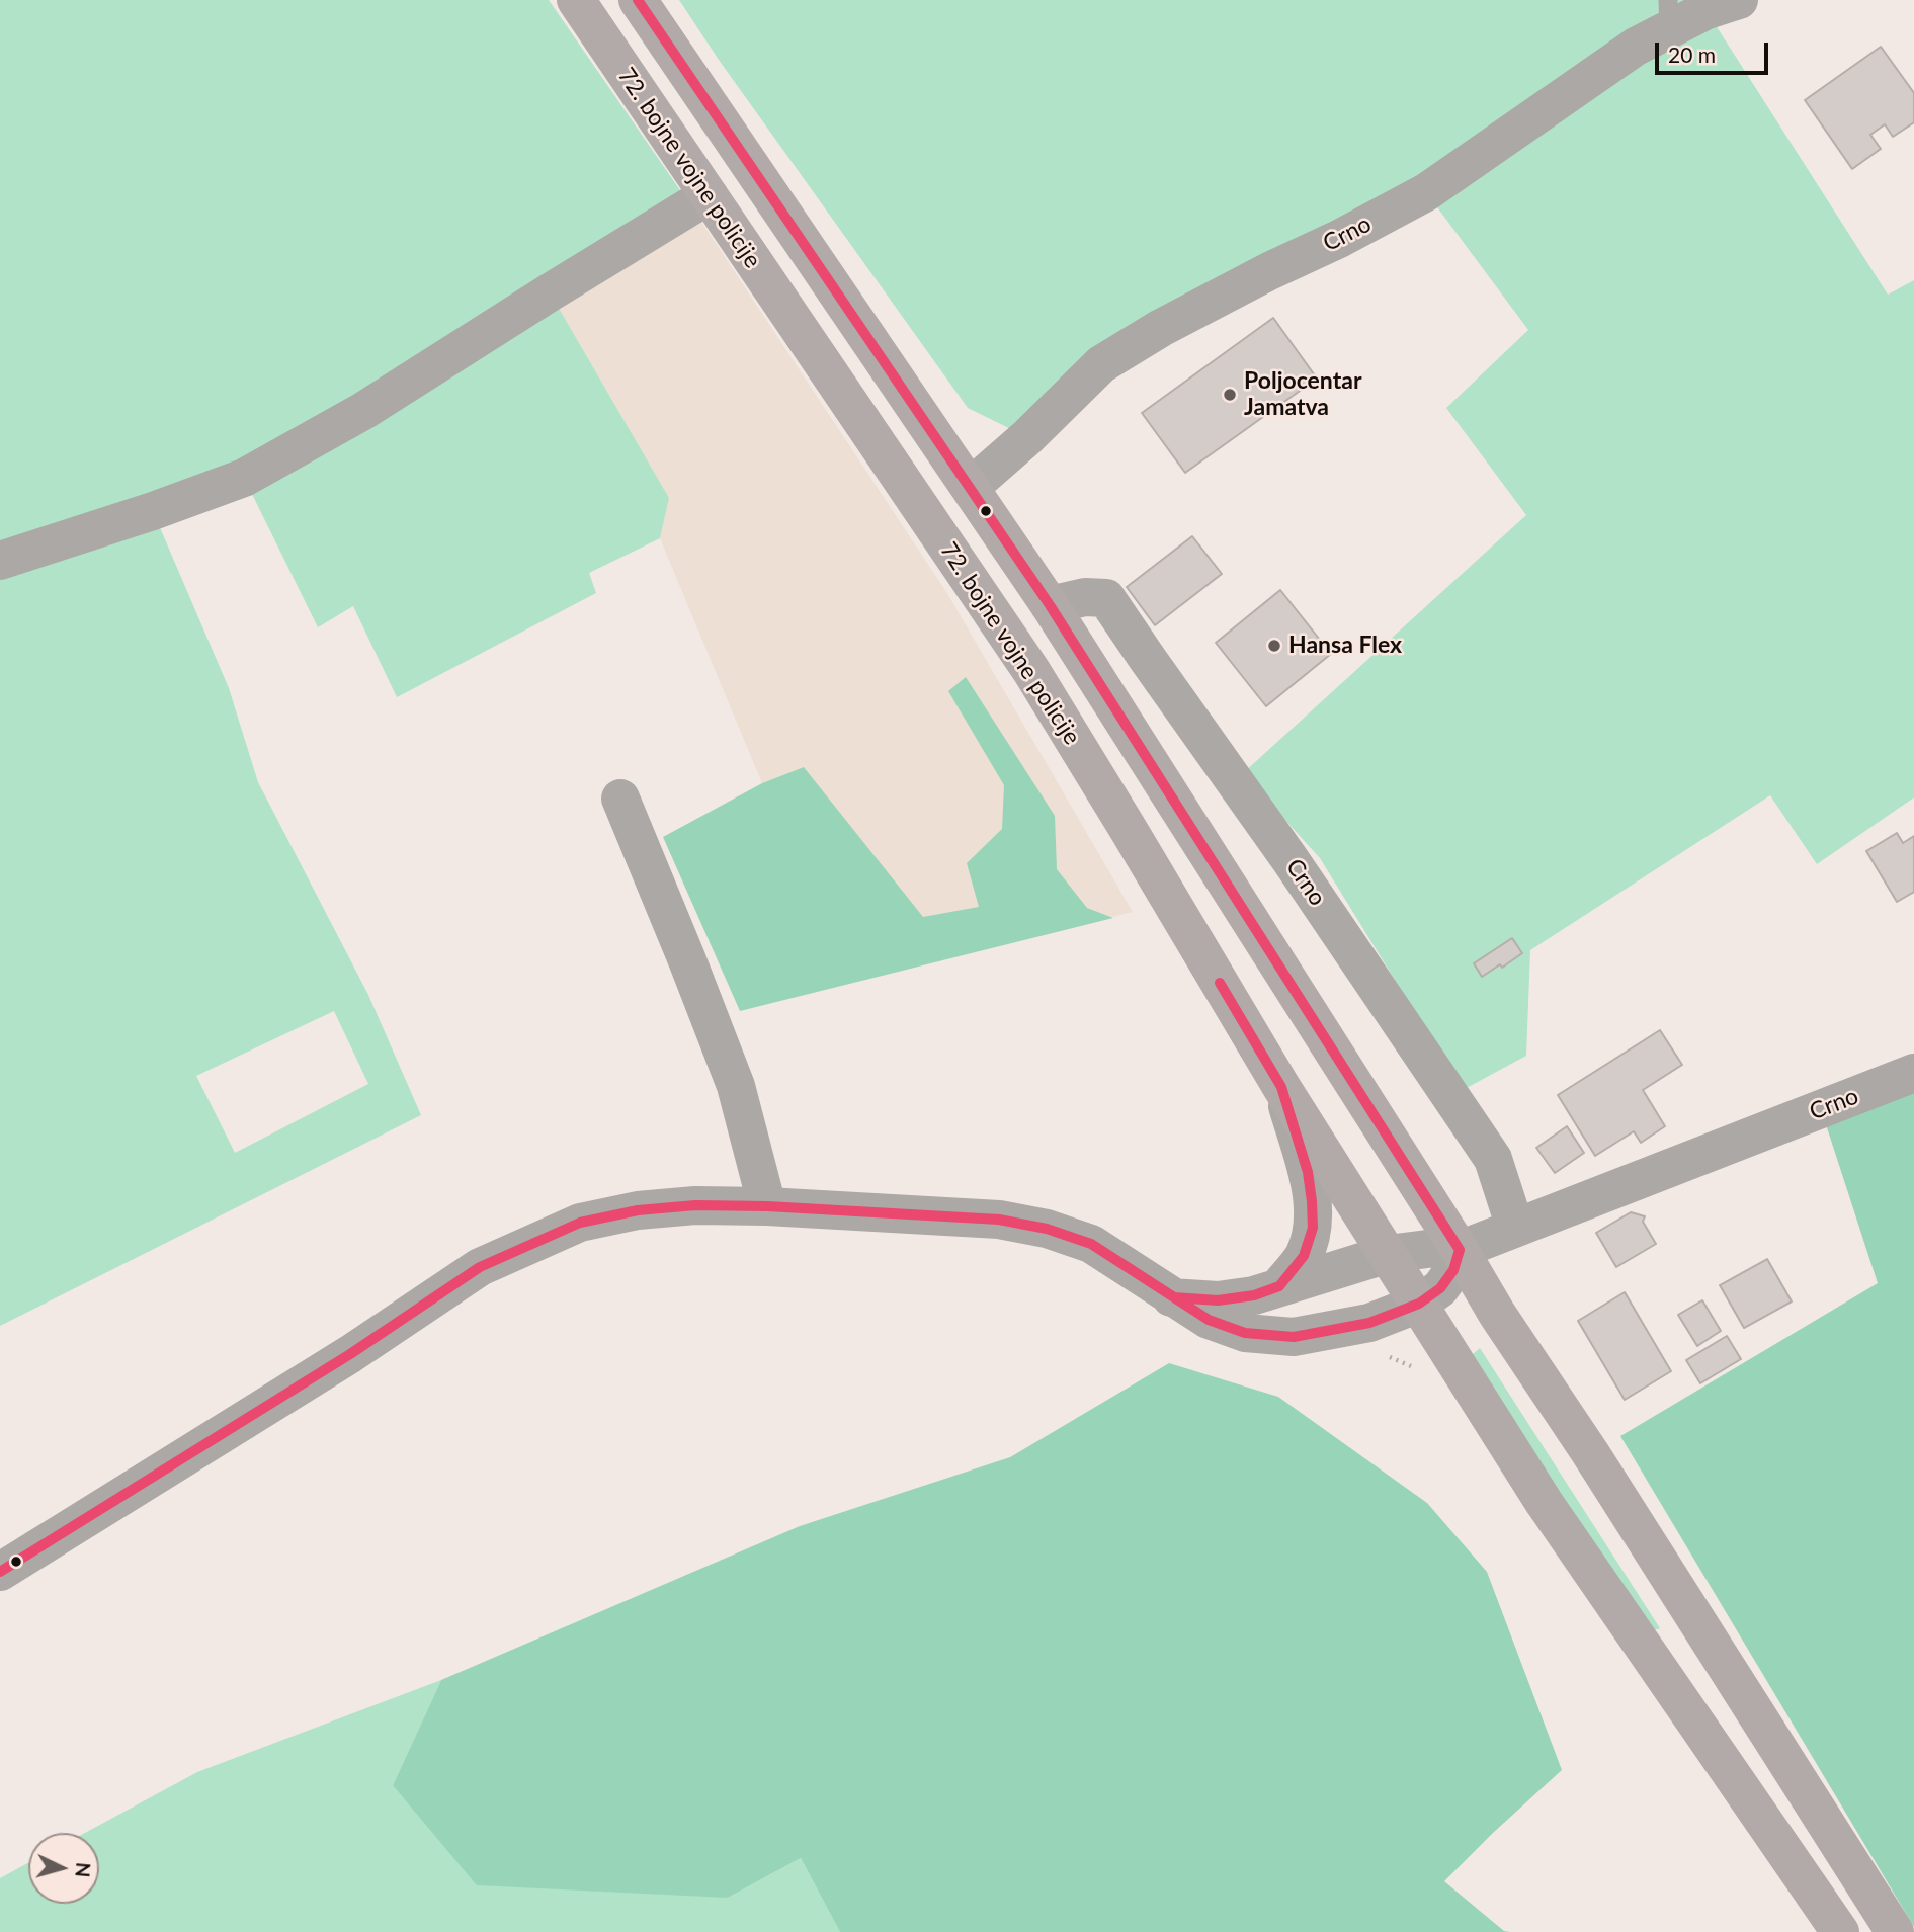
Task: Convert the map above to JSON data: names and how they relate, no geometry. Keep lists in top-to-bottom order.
{
  "streets": {
    "main road": ["72. bojne vojne policije"],
    "street": ["Crno"]
  },
  "crossings": [
    ["72. bojne vojne policije", "Crno"]
  ],
  "places": ["Poljocentar Jamatva", "Hansa Flex"],
  "scale_bar": "20 m",
  "north": "right"
}
